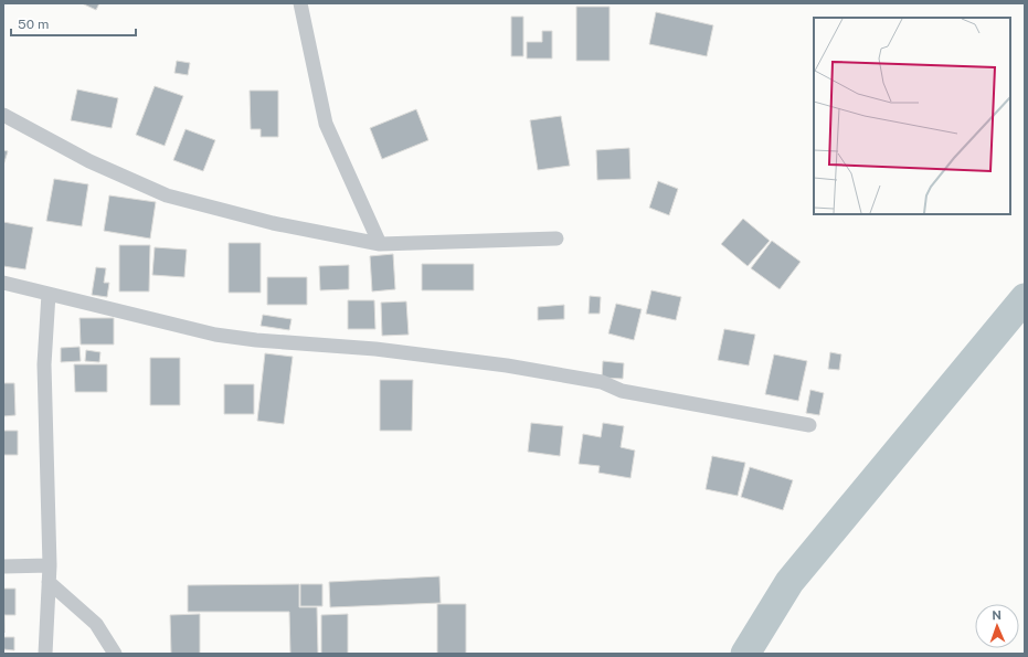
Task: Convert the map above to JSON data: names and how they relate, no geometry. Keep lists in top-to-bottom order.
{
  "scale_bar": "50 m",
  "north": "top"
}
